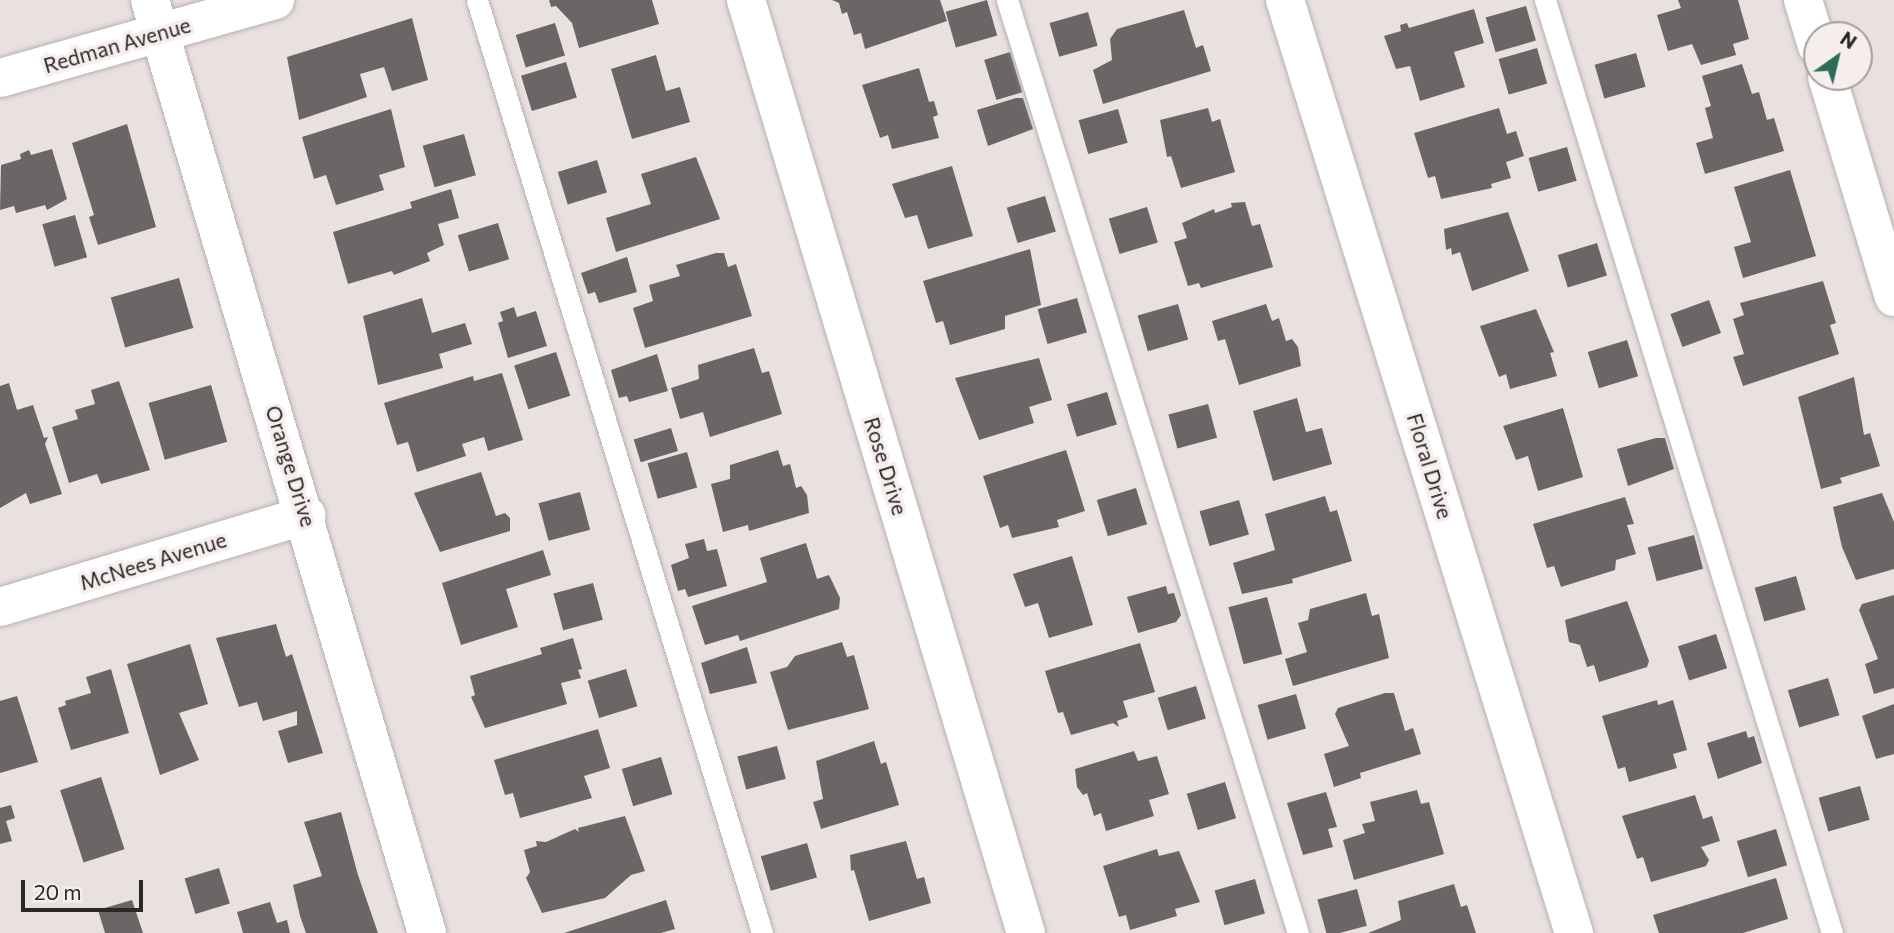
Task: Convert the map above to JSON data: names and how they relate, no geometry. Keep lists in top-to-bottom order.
{
  "streets": {
    "street": [
      "Redman Avenue",
      "Orange Drive",
      "Rose Drive",
      "Floral Drive",
      "McNees Avenue"
    ]
  },
  "crossings": [
    ["Redman Avenue", "Orange Drive"],
    ["Orange Drive", "McNees Avenue"]
  ],
  "scale_bar": "20 m",
  "north": "top right"
}
